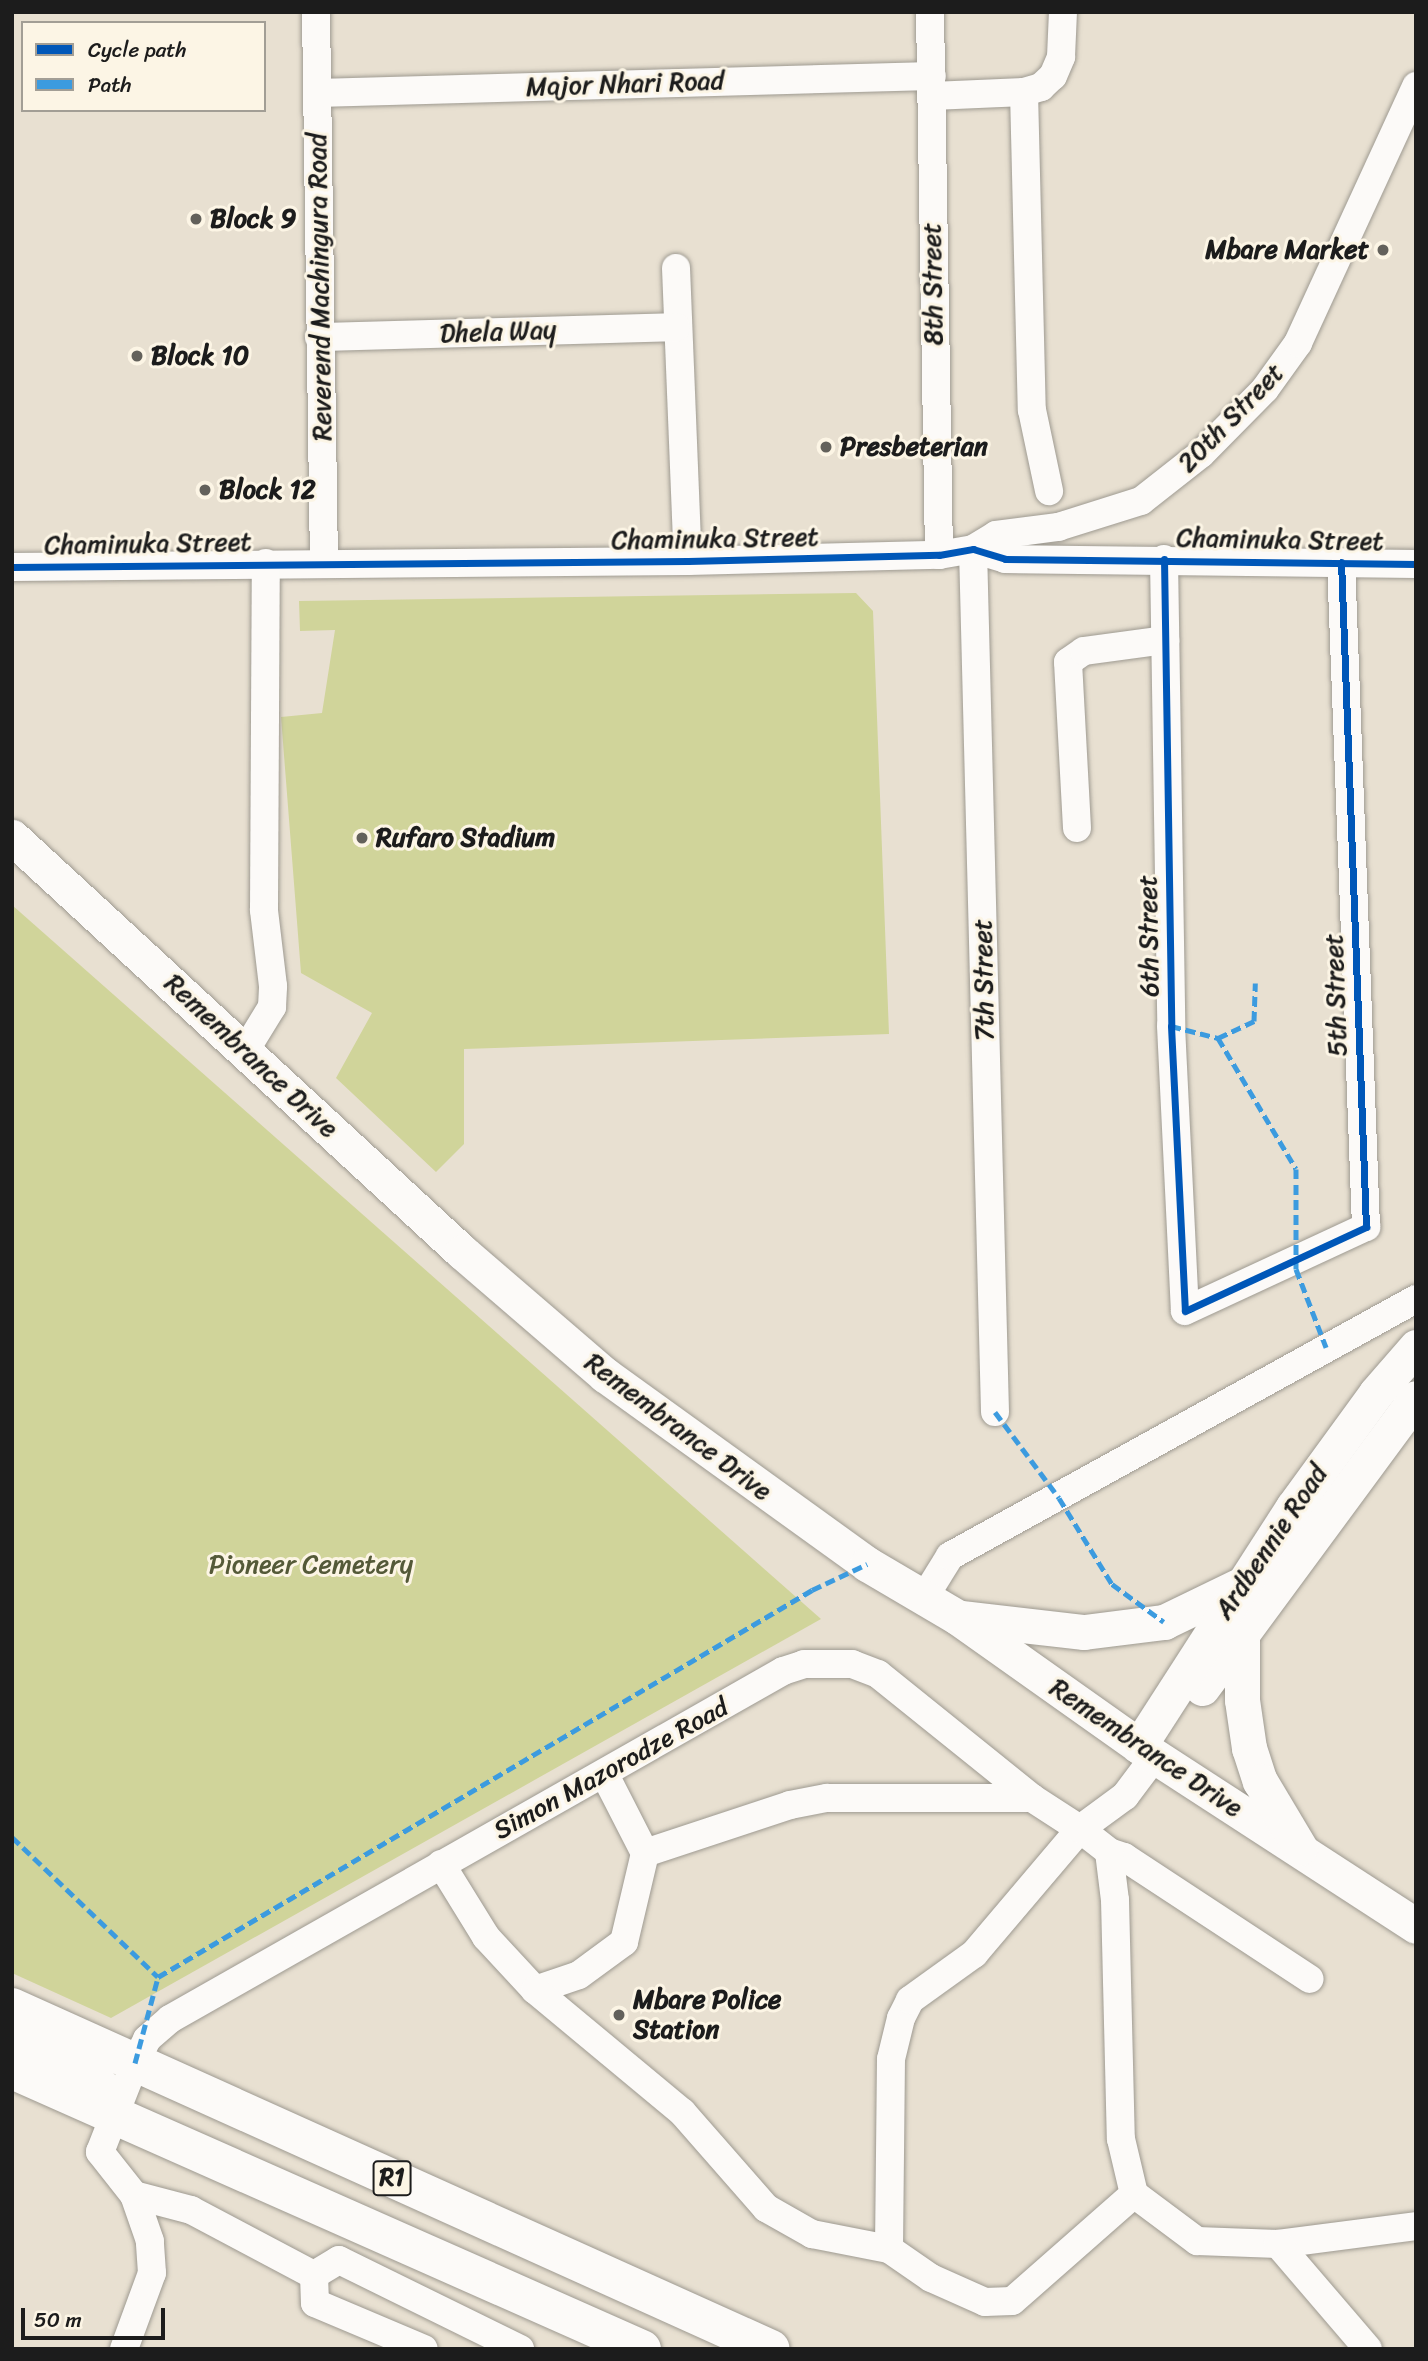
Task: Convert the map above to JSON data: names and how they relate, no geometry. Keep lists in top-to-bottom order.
{
  "streets": {
    "highway": ["R1"],
    "main road": ["Remembrance Drive", "Ardbennie Road"],
    "street": [
      "Major Nhari Road",
      "8th Street",
      "Reverend Machingura Road",
      "Dhela Way",
      "20th Street",
      "Chaminuka Street",
      "6th Street",
      "7th Street",
      "5th Street",
      "Simon Mazorodze Road"
    ]
  },
  "crossings": [
    ["Major Nhari Road", "8th Street"],
    ["Major Nhari Road", "Reverend Machingura Road"],
    ["8th Street", "Chaminuka Street"],
    ["Reverend Machingura Road", "Dhela Way"],
    ["Reverend Machingura Road", "Chaminuka Street"],
    ["20th Street", "Chaminuka Street"],
    ["20th Street", "7th Street"],
    ["Chaminuka Street", "6th Street"],
    ["Chaminuka Street", "7th Street"],
    ["Chaminuka Street", "5th Street"],
    ["6th Street", "5th Street"],
    ["Remembrance Drive", "Ardbennie Road"],
    ["Simon Mazorodze Road", "R1"]
  ],
  "parks": ["Pioneer Cemetery"],
  "places": [
    "Block 9",
    "Mbare Market",
    "Block 10",
    "Presbeterian",
    "Block 12",
    "Rufaro Stadium",
    "Mbare Police Station"
  ],
  "legend": ["Cycle path", "Path"],
  "scale_bar": "50 m"
}
